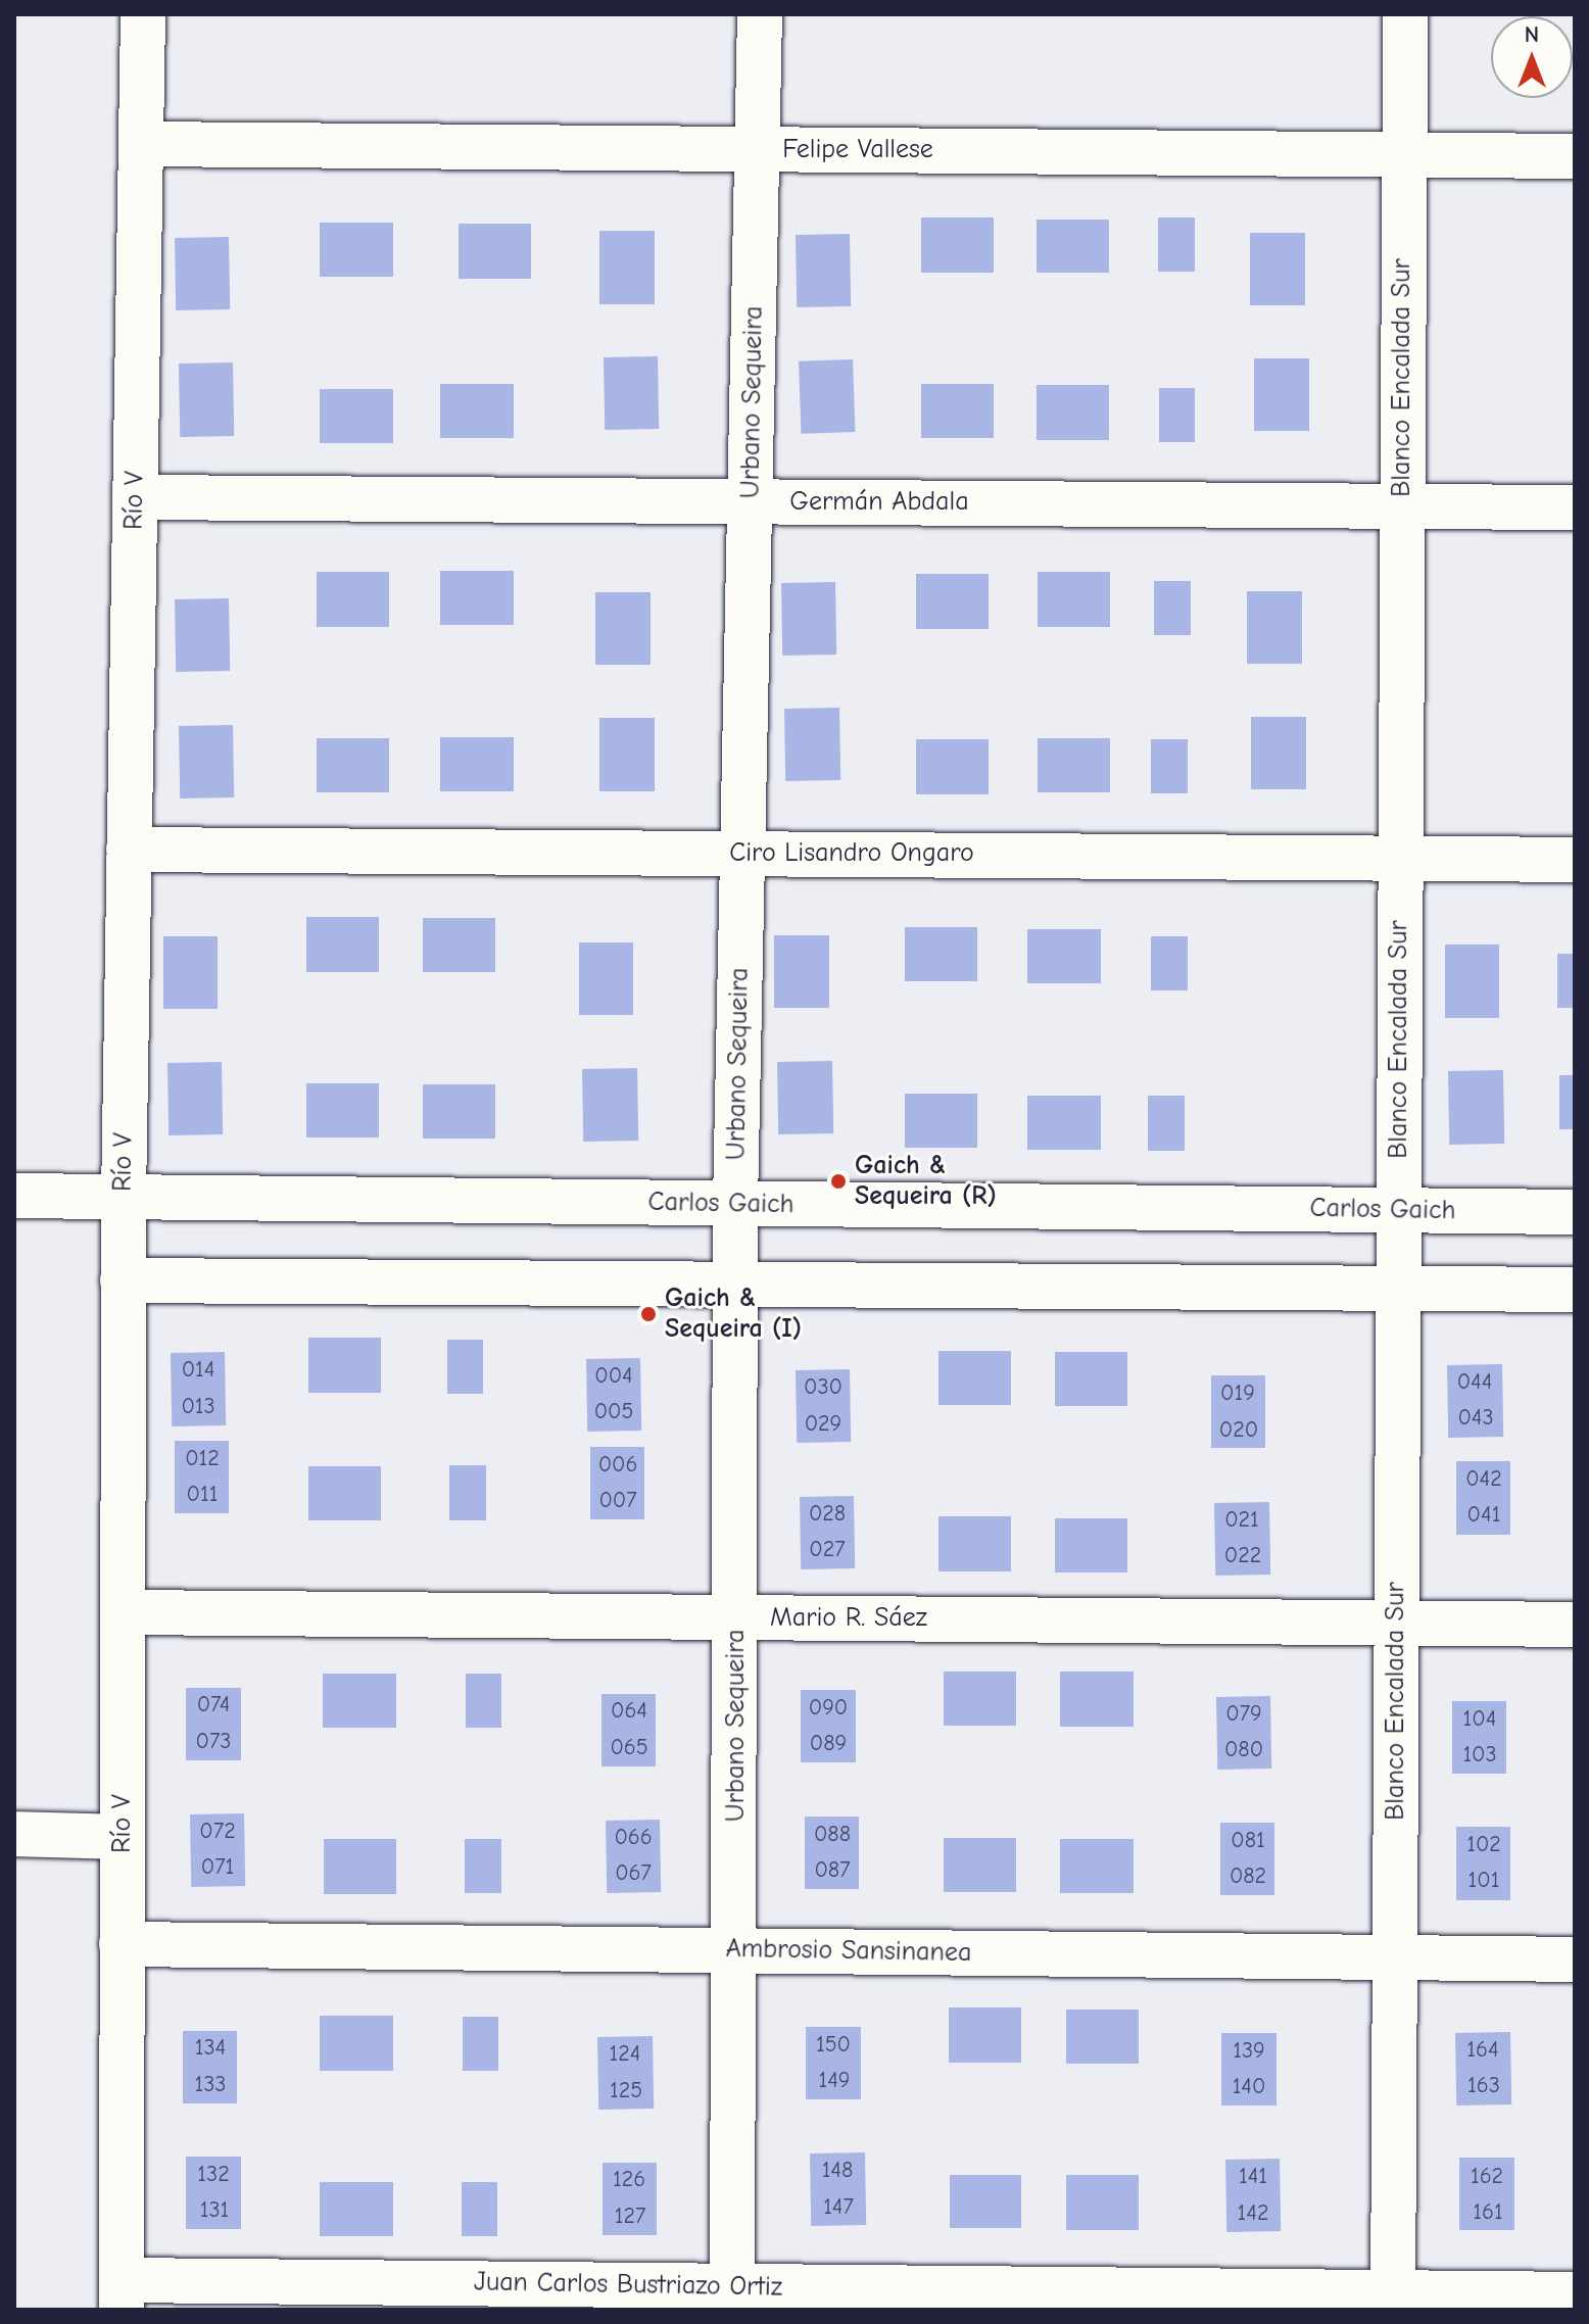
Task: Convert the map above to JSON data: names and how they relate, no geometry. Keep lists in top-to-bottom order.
{
  "streets": {
    "street": [
      "Felipe Vallese",
      "Blanco Encalada Sur",
      "Urbano Sequeira",
      "Río V",
      "Germán Abdala",
      "Ciro Lisandro Ongaro",
      "Carlos Gaich",
      "Mario R. Sáez",
      "Ambrosio Sansinanea",
      "Juan Carlos Bustriazo Ortiz"
    ]
  },
  "crossings": [
    ["Felipe Vallese", "Blanco Encalada Sur"],
    ["Felipe Vallese", "Urbano Sequeira"],
    ["Felipe Vallese", "Río V"],
    ["Blanco Encalada Sur", "Germán Abdala"],
    ["Blanco Encalada Sur", "Ciro Lisandro Ongaro"],
    ["Blanco Encalada Sur", "Carlos Gaich"],
    ["Blanco Encalada Sur", "Mario R. Sáez"],
    ["Blanco Encalada Sur", "Ambrosio Sansinanea"],
    ["Blanco Encalada Sur", "Juan Carlos Bustriazo Ortiz"],
    ["Urbano Sequeira", "Germán Abdala"],
    ["Urbano Sequeira", "Ciro Lisandro Ongaro"],
    ["Urbano Sequeira", "Carlos Gaich"],
    ["Urbano Sequeira", "Mario R. Sáez"],
    ["Urbano Sequeira", "Ambrosio Sansinanea"],
    ["Urbano Sequeira", "Juan Carlos Bustriazo Ortiz"],
    ["Río V", "Germán Abdala"],
    ["Río V", "Ciro Lisandro Ongaro"],
    ["Río V", "Carlos Gaich"],
    ["Río V", "Mario R. Sáez"],
    ["Río V", "Ambrosio Sansinanea"],
    ["Río V", "Juan Carlos Bustriazo Ortiz"]
  ],
  "places": ["Gaich & Sequeira (R)", "Gaich & Sequeira (I)"],
  "house_numbers": [
    "014",
    "004",
    "044",
    "030",
    "019",
    "013",
    "005",
    "043",
    "029",
    "020",
    "012",
    "006",
    "042",
    "011",
    "007",
    "028",
    "041",
    "021",
    "027",
    "022",
    "074",
    "090",
    "064",
    "079",
    "104",
    "073",
    "089",
    "065",
    "080",
    "103",
    "072",
    "088",
    "066",
    "081",
    "102",
    "071",
    "087",
    "067",
    "082",
    "101",
    "150",
    "134",
    "164",
    "139",
    "124",
    "149",
    "133",
    "163",
    "140",
    "125",
    "148",
    "132",
    "141",
    "162",
    "126",
    "147",
    "131",
    "161",
    "142",
    "127"
  ],
  "north": "top"
}
